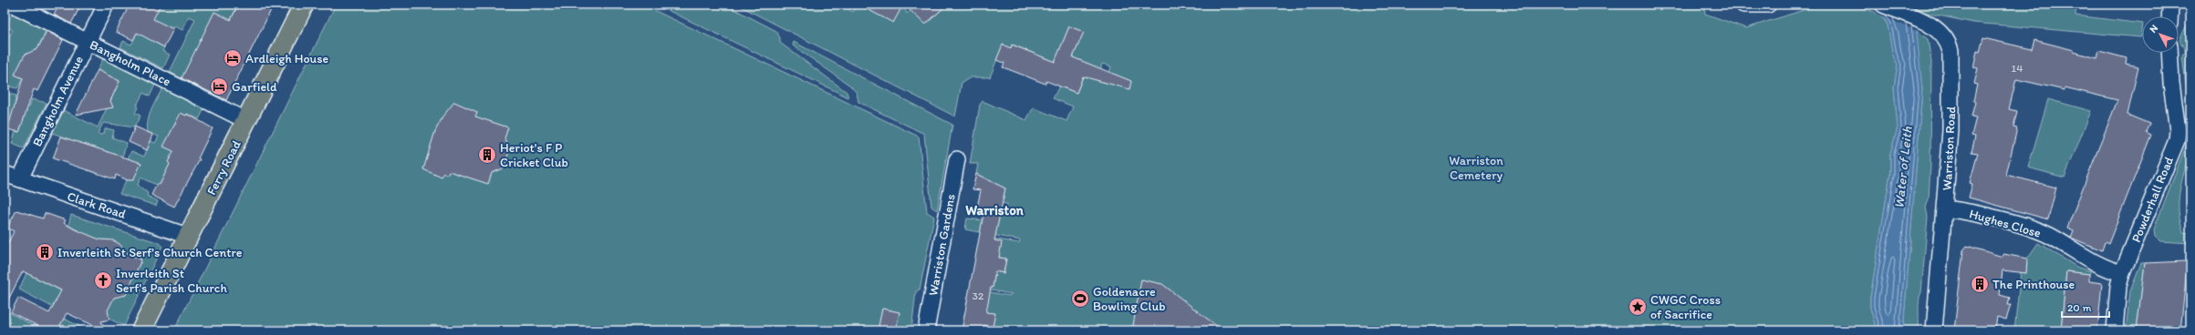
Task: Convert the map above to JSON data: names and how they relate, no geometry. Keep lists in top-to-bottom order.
{
  "streets": {
    "main road": ["Ferry Road"],
    "street": [
      "Bangholm Place",
      "Bangholm Avenue",
      "Warriston Road",
      "Powderhall Road",
      "Clark Road",
      "Hughes Close",
      "Warriston Gardens"
    ]
  },
  "crossings": [
    ["Bangholm Place", "Bangholm Avenue"],
    ["Bangholm Place", "Ferry Road"],
    ["Bangholm Avenue", "Clark Road"],
    ["Warriston Road", "Hughes Close"],
    ["Ferry Road", "Clark Road"],
    ["Powderhall Road", "Hughes Close"]
  ],
  "districts": ["Warriston"],
  "water": ["Water of Leith"],
  "parks": ["Warriston Cemetery"],
  "places": {
    "hotel": ["Ardleigh House", "Garfield"],
    "building": ["Heriot's F P Cricket Club", "Inverleith St Serf's Church Centre", "The Printhouse"],
    "church": ["Inverleith St Serf's Parish Church"],
    "sports": ["Goldenacre Bowling Club"],
    "place": ["CWGC Cross of Sacrifice"]
  },
  "house_numbers": ["14", "32"],
  "scale_bar": "20 m",
  "north": "top left"
}
